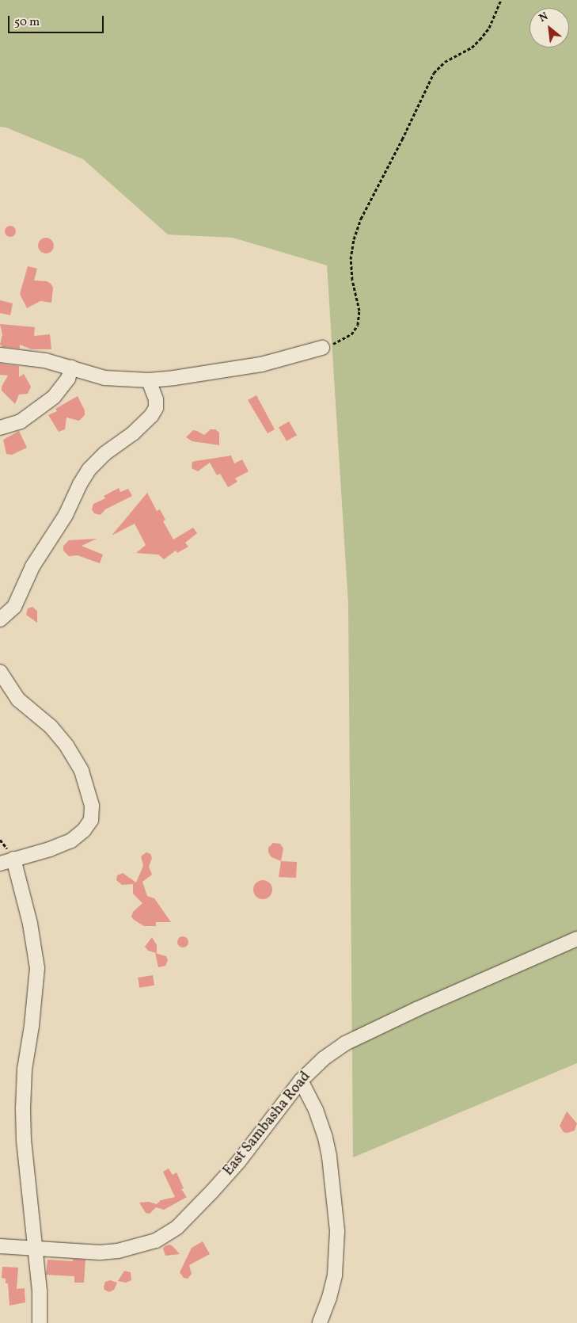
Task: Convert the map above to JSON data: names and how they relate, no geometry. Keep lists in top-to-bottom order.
{
  "streets": {
    "street": ["East Sambasha Road"]
  },
  "scale_bar": "50 m",
  "north": "top left"
}
